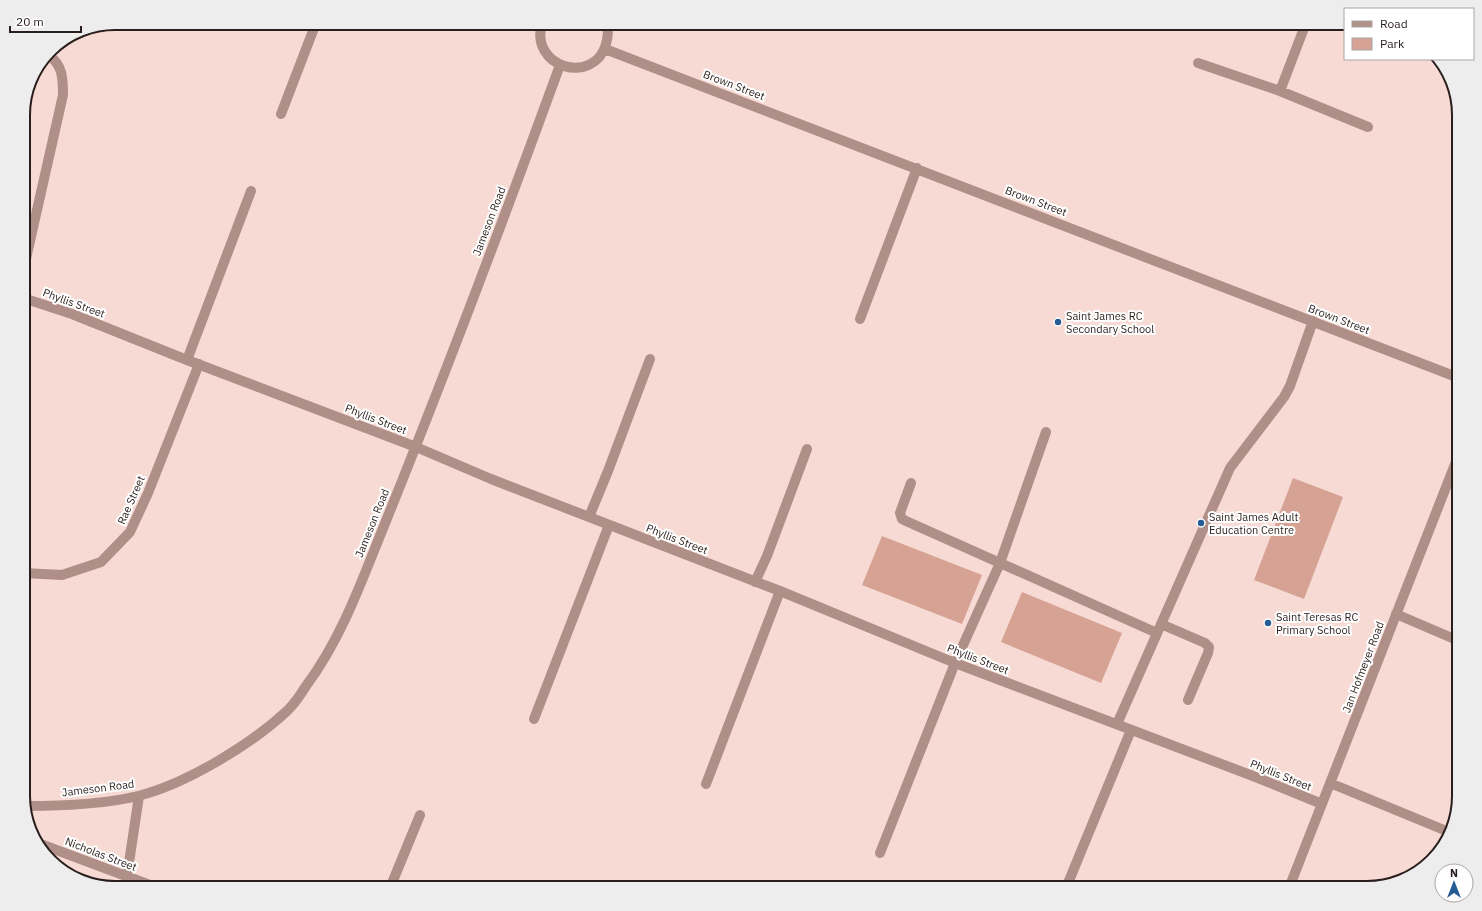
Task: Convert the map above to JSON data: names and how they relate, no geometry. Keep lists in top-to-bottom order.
{
  "streets": {
    "street": [
      "Brown Street",
      "Jameson Road",
      "Phyllis Street",
      "Rae Street",
      "Jan Hofmeyer Road",
      "Nicholas Street"
    ]
  },
  "crossings": [
    ["Jameson Road", "Phyllis Street"],
    ["Phyllis Street", "Rae Street"],
    ["Phyllis Street", "Jan Hofmeyer Road"]
  ],
  "places": ["Saint James RC Secondary School", "Saint James Adult Education Centre", "Saint Teresas RC Primary School"],
  "legend": ["Road", "Park"],
  "scale_bar": "20 m",
  "north": "top"
}
